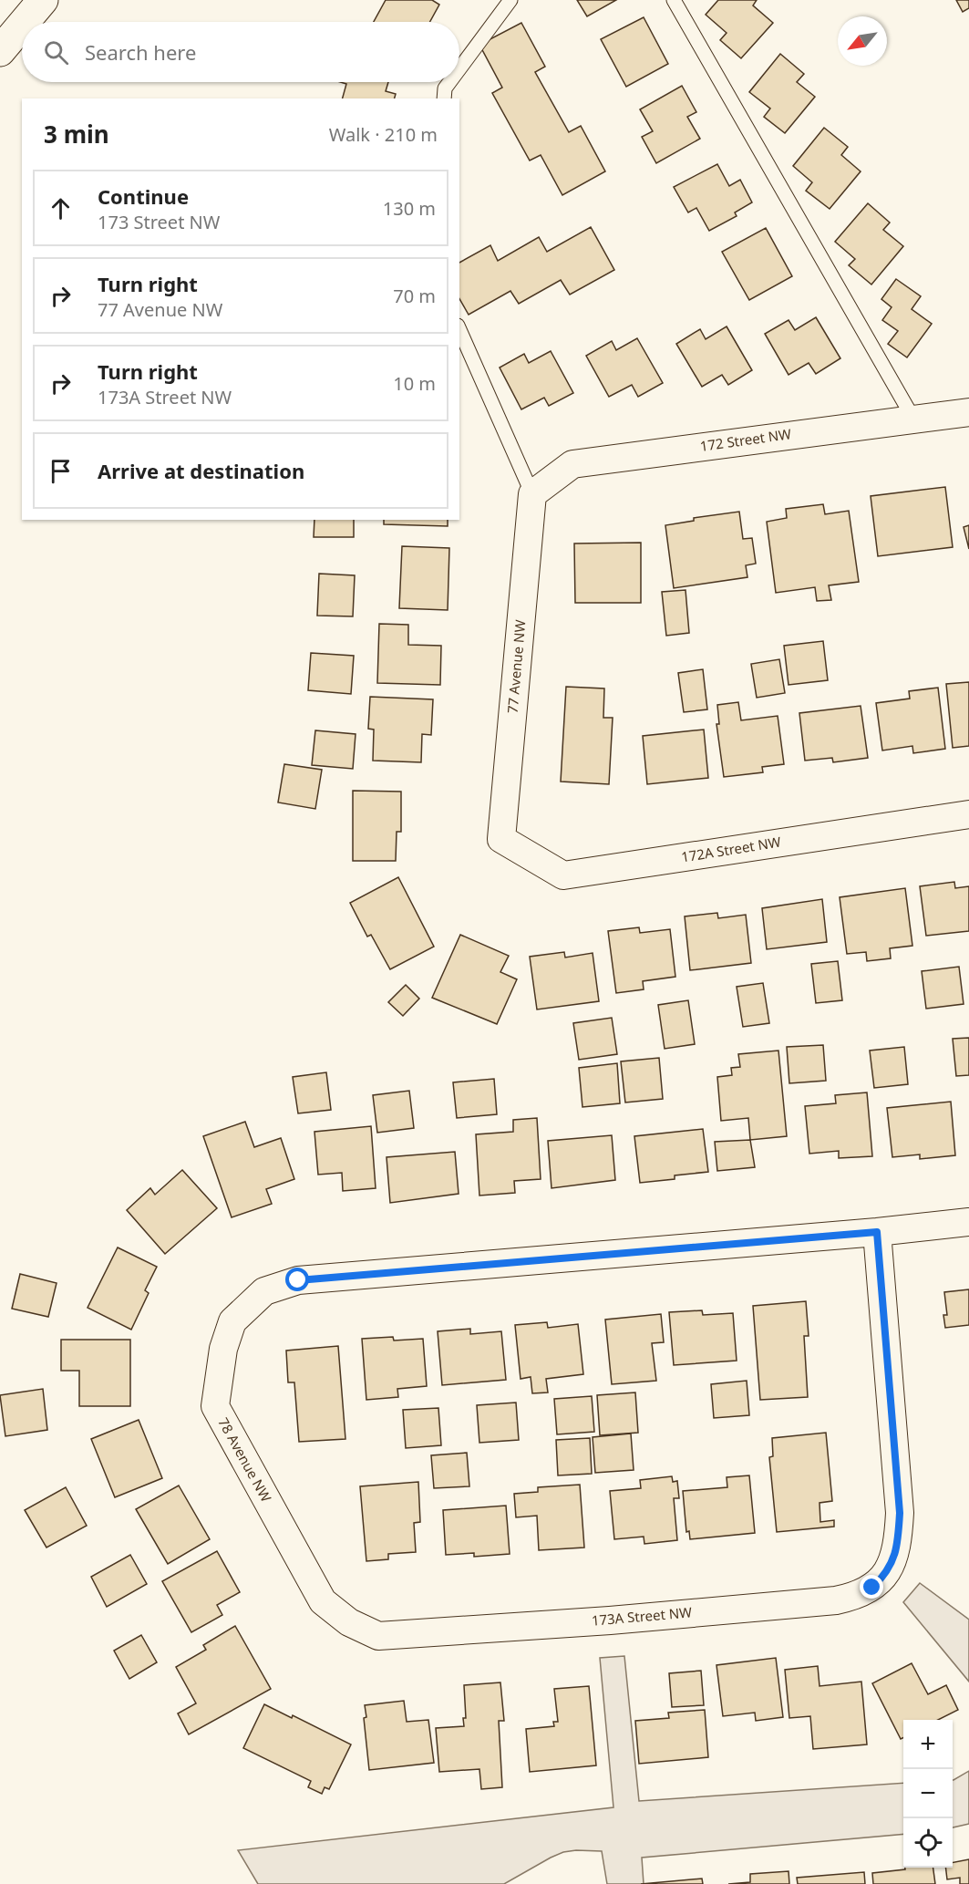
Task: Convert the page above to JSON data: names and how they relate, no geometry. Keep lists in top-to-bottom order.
{
  "streets": {
    "street": [
      "172 Street NW",
      "77 Avenue NW",
      "172A Street NW",
      "78 Avenue NW",
      "173A Street NW"
    ]
  },
  "crossings": [
    ["172 Street NW", "77 Avenue NW"],
    ["77 Avenue NW", "172A Street NW"],
    ["78 Avenue NW", "173A Street NW"]
  ],
  "north": "bottom left",
  "page": {
    "search": "Search here",
    "heading": ["3 min", "Walk · 210 m"],
    "list": [
      ["Continue", "173 Street NW", "130 m"],
      ["Turn right", "77 Avenue NW", "70 m"],
      ["Turn right", "173A Street NW", "10 m"],
      "Arrive at destination"
    ],
    "map_buttons": ["+", "−"]
  }
}
